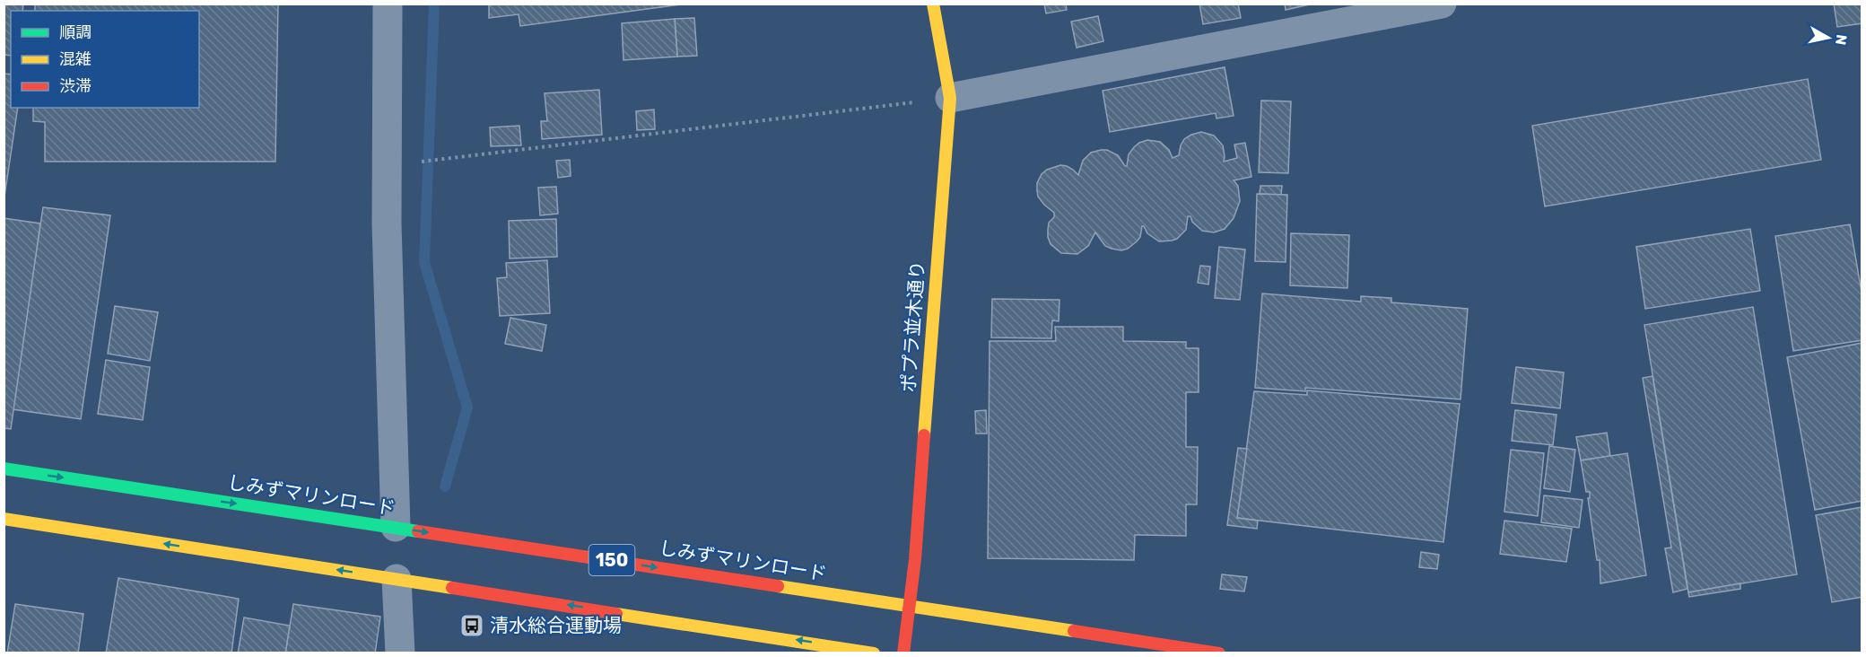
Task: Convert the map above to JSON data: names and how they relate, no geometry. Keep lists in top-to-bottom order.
{
  "streets": {
    "main road": ["ポプラ並木通り", "しみずマリンロード", "150"]
  },
  "crossings": [
    ["ポプラ並木通り", "しみずマリンロード"]
  ],
  "places": {
    "bus stop": ["清水総合運動場"]
  },
  "legend": ["順調", "混雑", "渋滞"],
  "north": "right"
}
